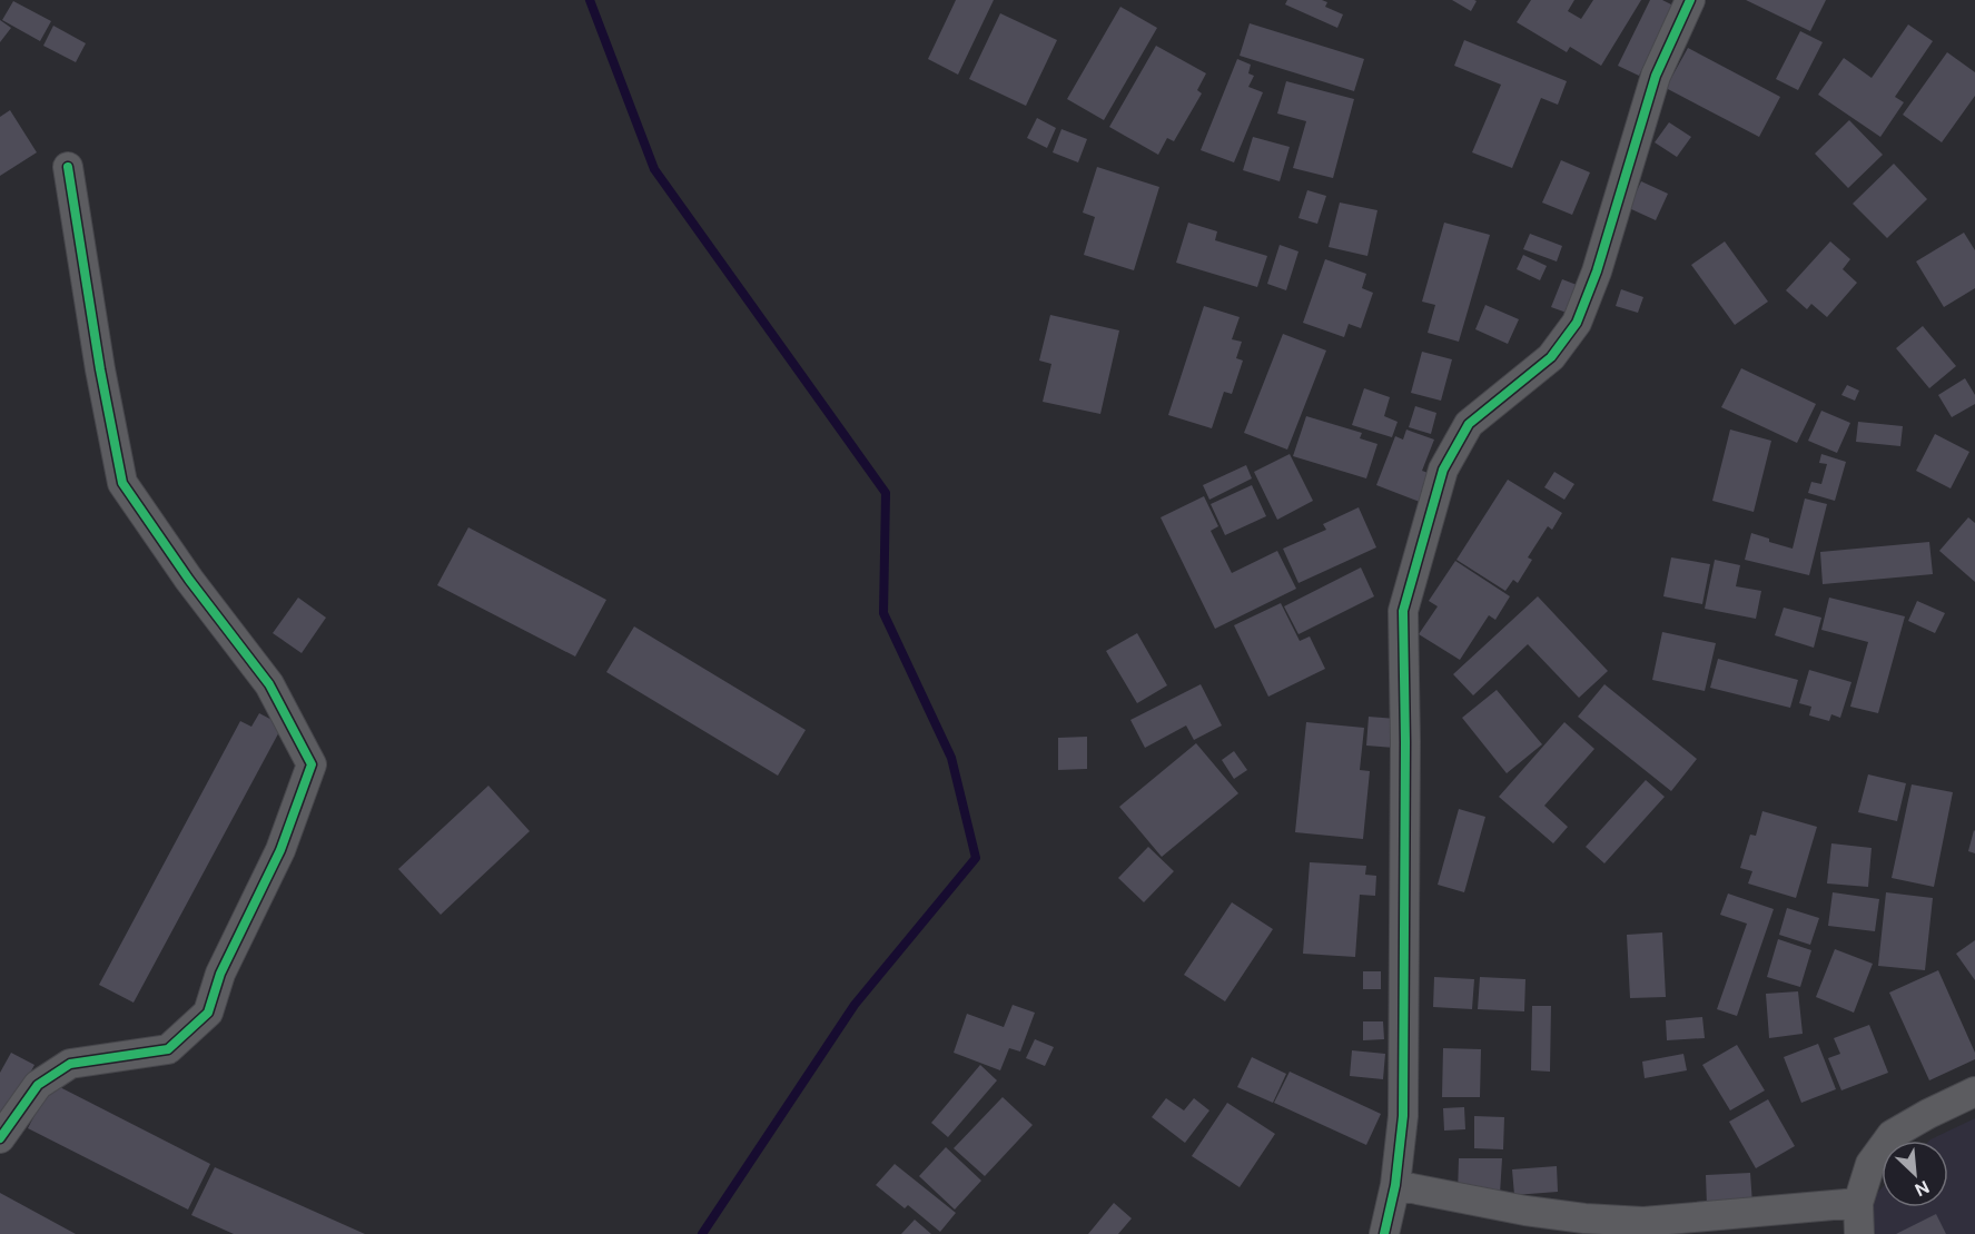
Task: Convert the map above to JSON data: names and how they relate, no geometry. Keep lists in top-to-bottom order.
{
  "north": "bottom right"
}
